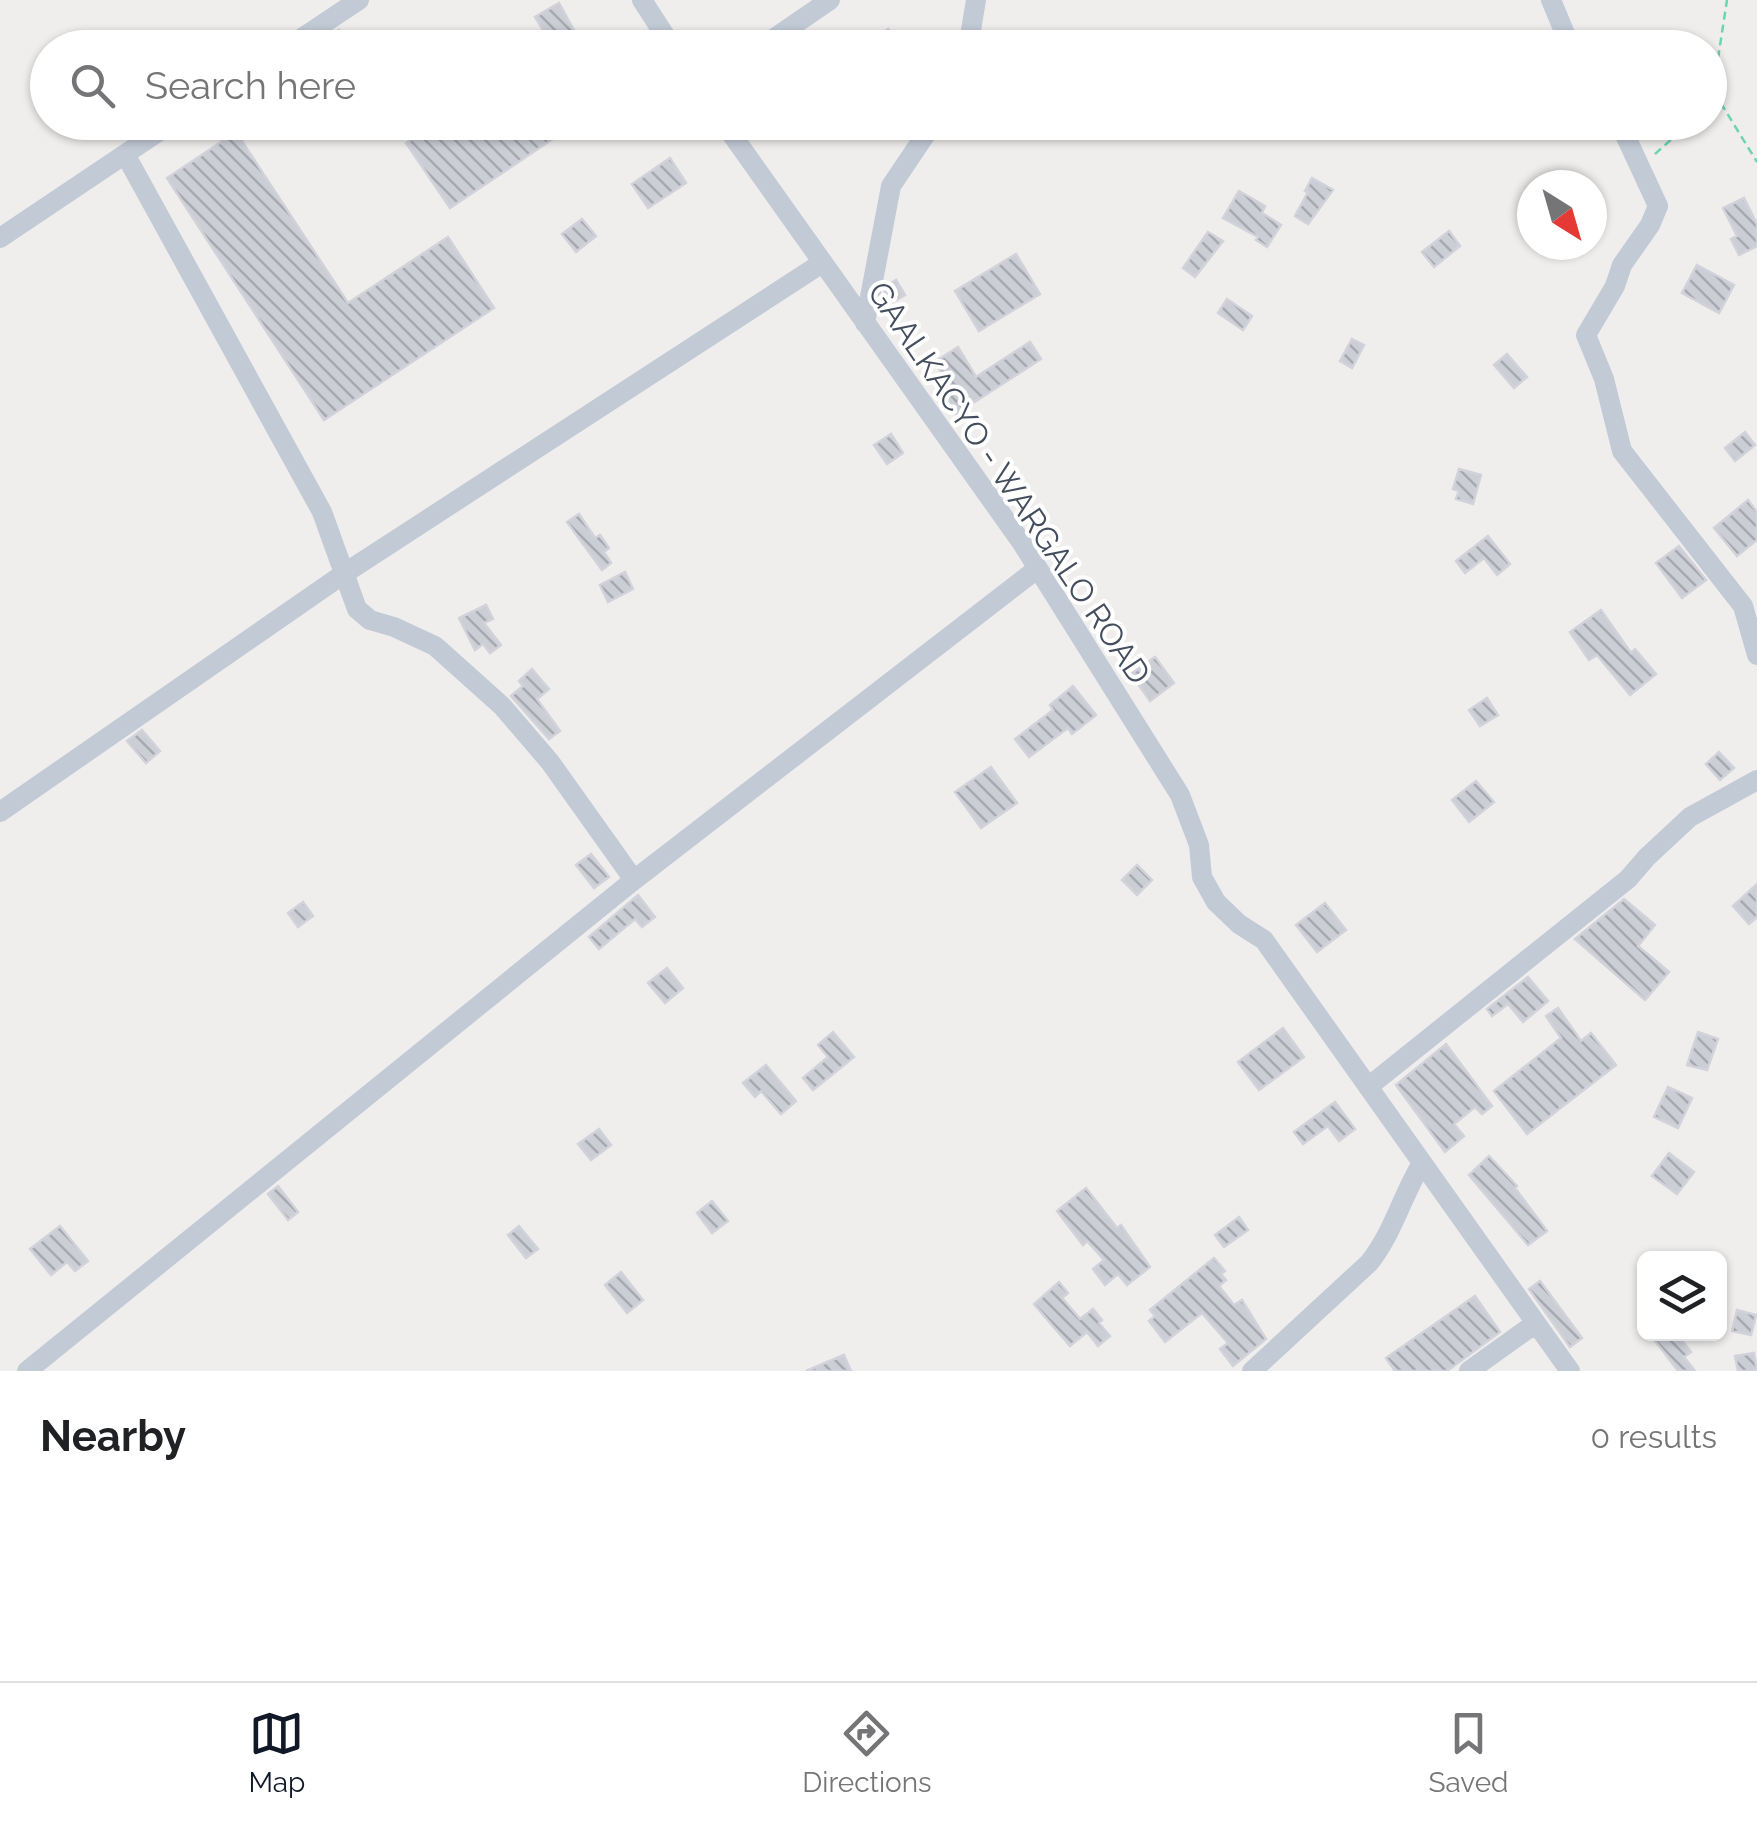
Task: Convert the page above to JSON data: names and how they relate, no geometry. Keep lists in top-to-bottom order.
{
  "streets": {
    "street": ["GAALKACYO - WARGALO ROAD"]
  },
  "north": "bottom right",
  "page": {
    "search": "Search here",
    "heading": ["Nearby", "0 results"],
    "nav": ["Map", "Directions", "Saved"]
  }
}
